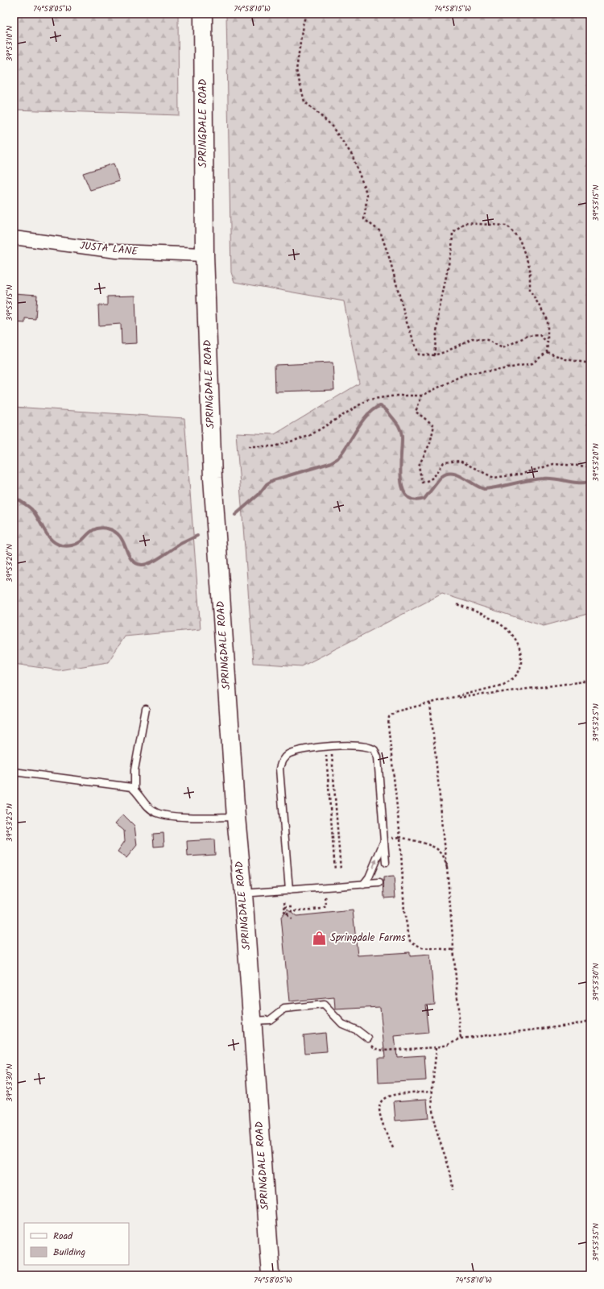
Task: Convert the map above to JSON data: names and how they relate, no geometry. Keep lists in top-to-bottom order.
{
  "streets": {
    "main road": ["SPRINGDALE ROAD"],
    "street": ["JUSTA LANE"]
  },
  "crossings": [
    ["SPRINGDALE ROAD", "JUSTA LANE"]
  ],
  "places": {
    "shop": ["Springdale Farms"]
  },
  "legend": ["Road", "Building"],
  "coordinates": [
    "74°58'05\"W",
    "74°58'10\"W",
    "74°58'15\"W",
    "39°53'10\"N",
    "39°53'15\"N",
    "39°53'20\"N",
    "39°53'25\"N",
    "39°53'30\"N",
    "39°53'35\"N"
  ]
}
